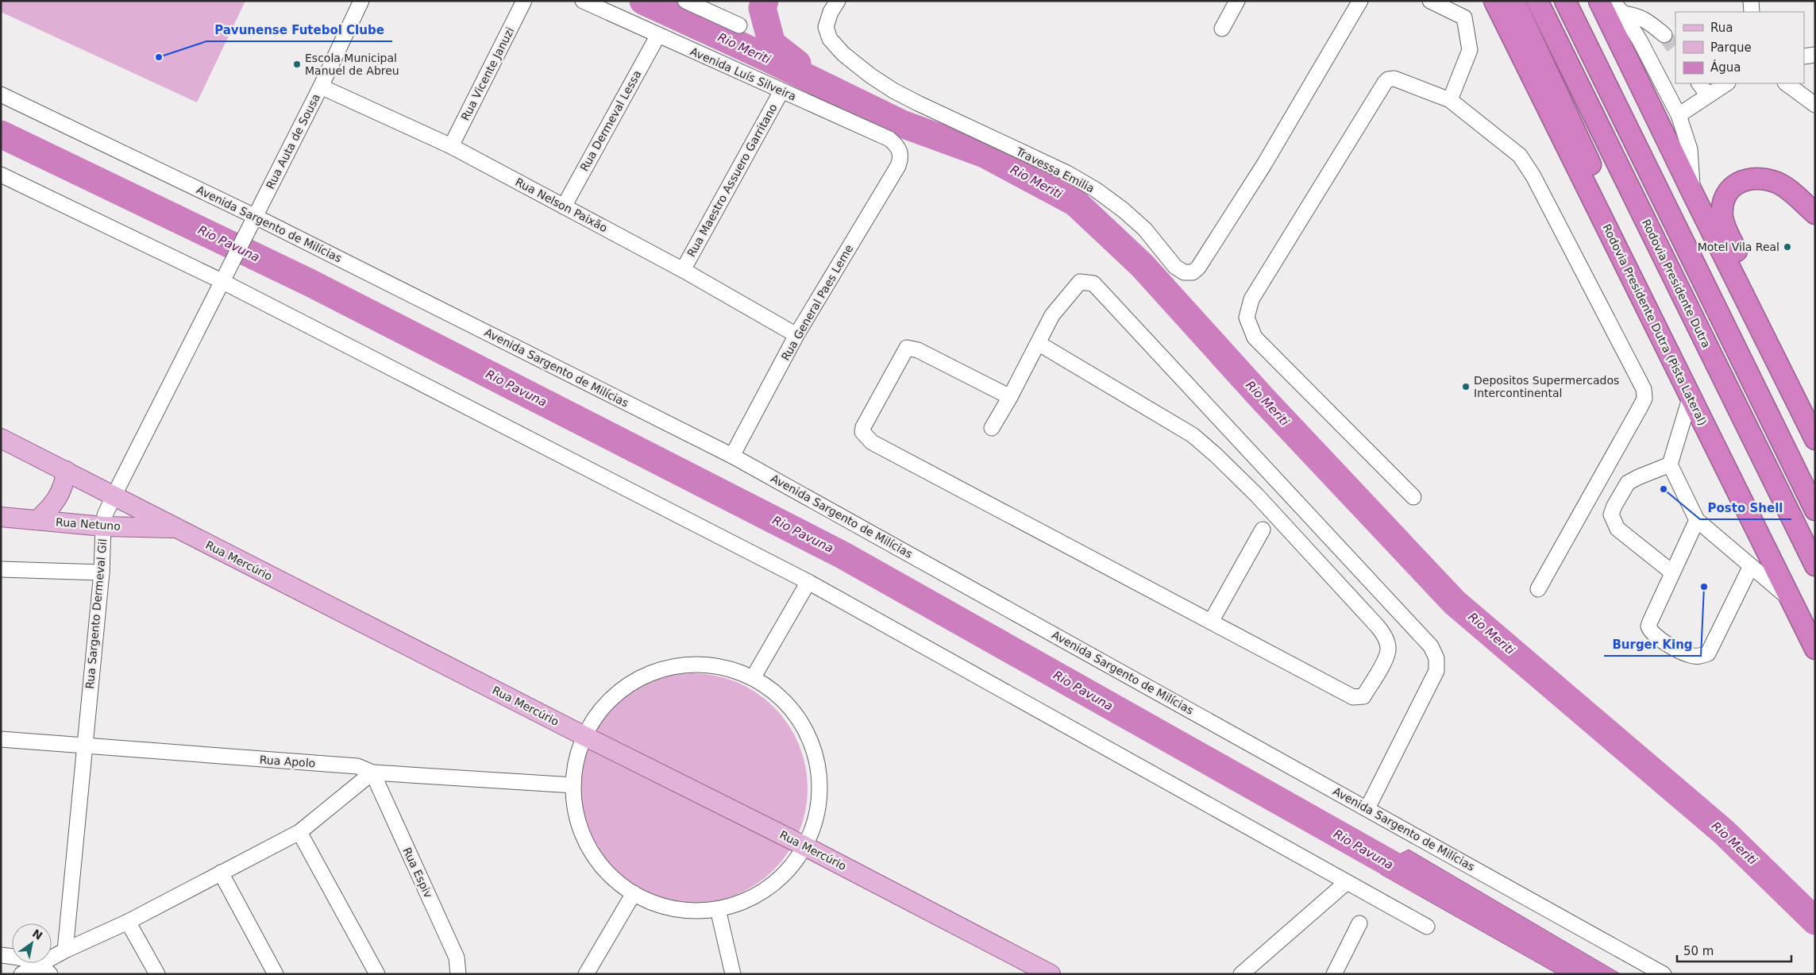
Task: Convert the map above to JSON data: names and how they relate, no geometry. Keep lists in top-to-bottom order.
{
  "streets": {
    "highway": ["Rodovia Presidente Dutra", "Rodovia Presidente Dutra (Pista Lateral)"],
    "main road": ["Rua Netuno", "Rua Mercúrio"],
    "street": [
      "Rua Vicente Januzi",
      "Avenida Luís Silveira",
      "Rua Dermeval Lessa",
      "Rua Auta de Sousa",
      "Travessa Emilia",
      "Rua Maestro Assuero Garritano",
      "Rua Nelson Paixão",
      "Avenida Sargento de Milícias",
      "Rua General Paes Leme",
      "Rua Sargento Dermeval Gil",
      "Rua Apolo",
      "Rua Espiv"
    ]
  },
  "crossings": [
    ["Rua Vicente Januzi", "Rua Nelson Paixão"],
    ["Avenida Luís Silveira", "Rua Dermeval Lessa"],
    ["Avenida Luís Silveira", "Rua Maestro Assuero Garritano"],
    ["Avenida Luís Silveira", "Rua General Paes Leme"],
    ["Rua Dermeval Lessa", "Rua Nelson Paixão"],
    ["Rua Auta de Sousa", "Rua Nelson Paixão"],
    ["Rua Auta de Sousa", "Avenida Sargento de Milícias"],
    ["Rua Auta de Sousa", "Rua Sargento Dermeval Gil"],
    ["Rua Maestro Assuero Garritano", "Rua Nelson Paixão"],
    ["Rua Nelson Paixão", "Rua General Paes Leme"],
    ["Avenida Sargento de Milícias", "Rua General Paes Leme"],
    ["Avenida Sargento de Milícias", "Rua Sargento Dermeval Gil"],
    ["Rua Netuno", "Rua Mercúrio"],
    ["Rua Netuno", "Rua Sargento Dermeval Gil"],
    ["Rua Mercúrio", "Rua Sargento Dermeval Gil"],
    ["Rua Sargento Dermeval Gil", "Rua Apolo"],
    ["Rua Apolo", "Rua Espiv"]
  ],
  "water": ["Rio Meriti", "Rio Pavuna"],
  "places": [
    "Pavunense Futebol Clube",
    "Escola Municipal Manuel de Abreu",
    "Motel Vila Real",
    "Depositos Supermercados Intercontinental",
    "Posto Shell",
    "Burger King"
  ],
  "legend": ["Rua", "Parque", "Água"],
  "scale_bar": "50 m",
  "north": "top right"
}
